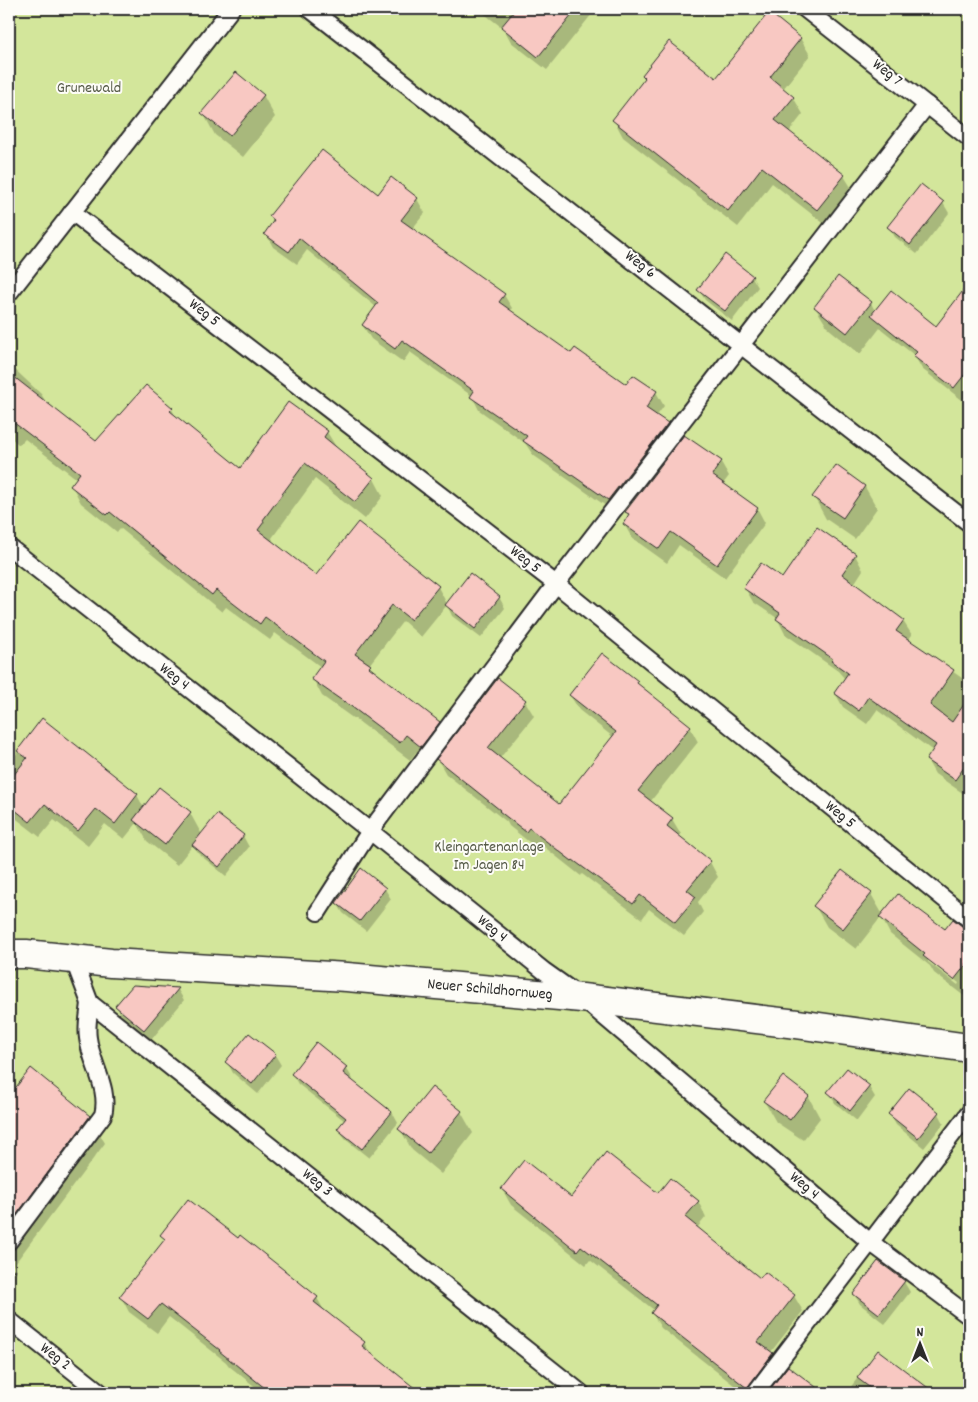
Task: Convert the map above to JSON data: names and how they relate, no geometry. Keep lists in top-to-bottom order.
{
  "streets": {
    "street": ["Neuer Schildhornweg"],
    "lane": [
      "Weg 7",
      "Weg 6",
      "Weg 5",
      "Weg 4",
      "Weg 3",
      "Weg 2"
    ]
  },
  "crossings": [
    ["Weg 4", "Neuer Schildhornweg"]
  ],
  "parks": ["Grunewald", "Kleingartenanlage Im Jagen 84"],
  "north": "top"
}
